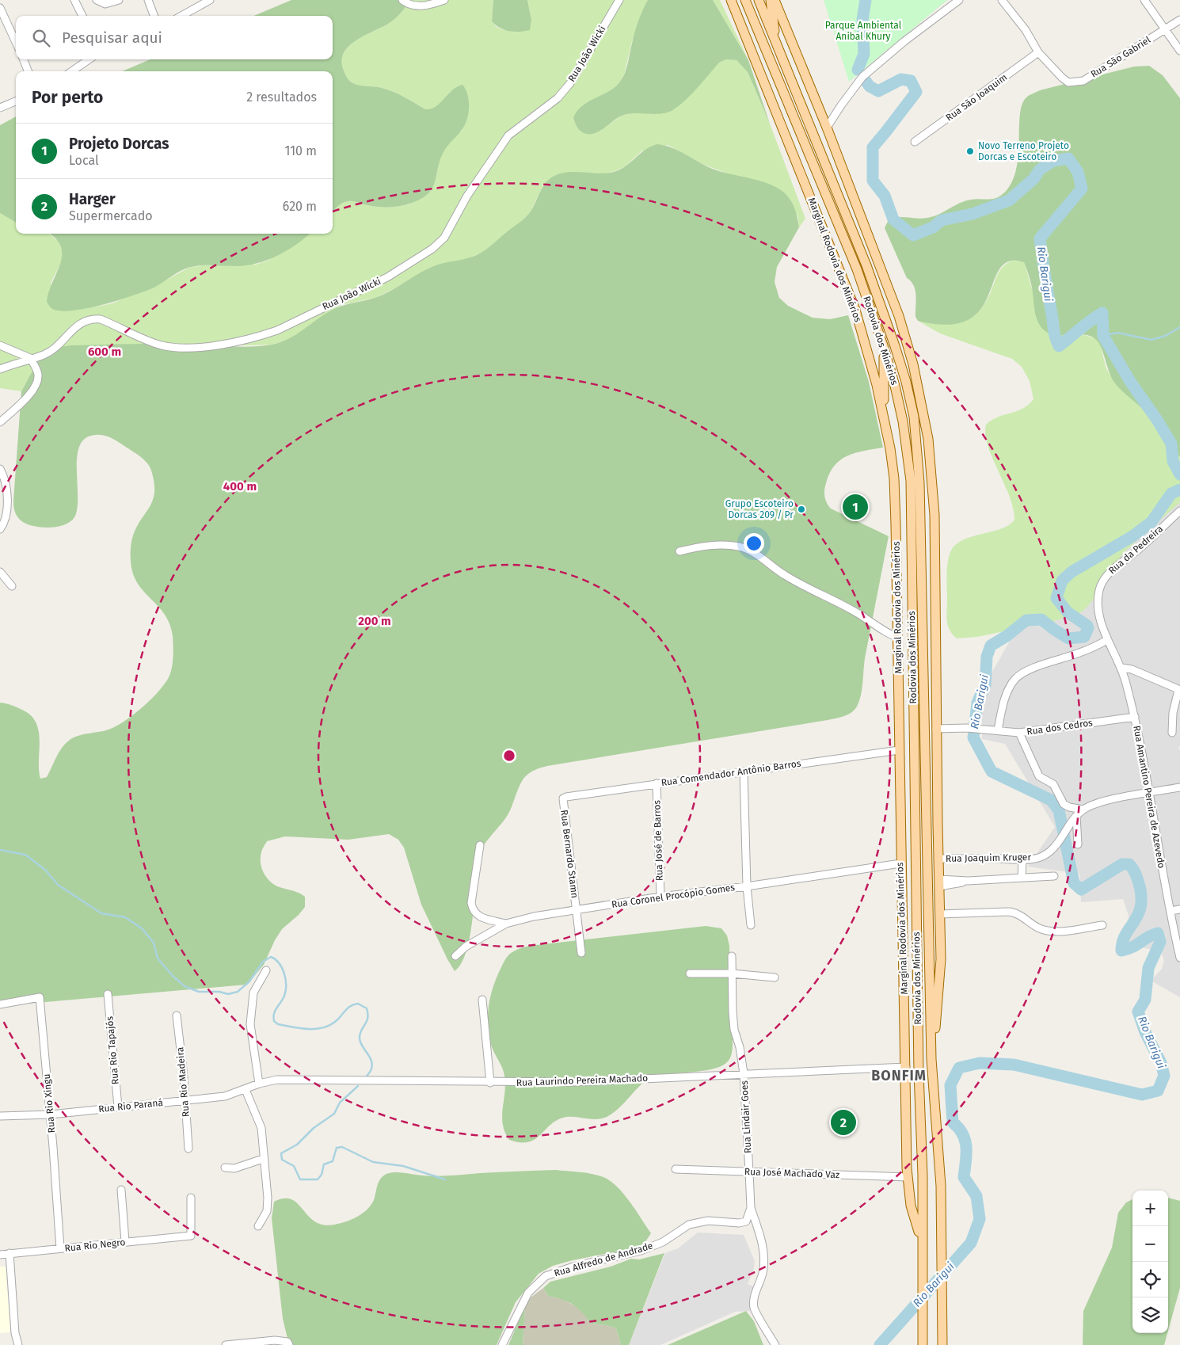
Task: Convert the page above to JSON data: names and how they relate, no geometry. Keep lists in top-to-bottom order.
{
  "streets": {
    "main road": ["Marginal Rodovia dos Minérios", "Rodovia dos Minérios"],
    "street": [
      "Rua João Wicki",
      "Rua São Gabriel",
      "Rua São Joaquim",
      "Rua da Pedreira",
      "Rua dos Cedros",
      "Rua Comendador Antônio Barros",
      "Rua Amantino Pereira de Azevedo",
      "Rua José de Barros",
      "Rua Bernardo Stamn",
      "Rua Joaquim Kruger",
      "Rua Coronel Procópio Gomes",
      "Rua Rio Tapajós",
      "Rua Laurindo Pereira Machado",
      "Rua Rio Madeira",
      "Rua Rio Xingu",
      "Rua Rio Paraná",
      "Rua Lindair Goes",
      "Rua José Machado Vaz",
      "Rua Rio Negro",
      "Rua Alfredo de Andrade"
    ]
  },
  "crossings": [
    ["Rua São Gabriel", "Rua São Joaquim"],
    ["Marginal Rodovia dos Minérios", "Rodovia dos Minérios"],
    ["Marginal Rodovia dos Minérios", "Rua Comendador Antônio Barros"],
    ["Marginal Rodovia dos Minérios", "Rua Coronel Procópio Gomes"],
    ["Marginal Rodovia dos Minérios", "Rua Laurindo Pereira Machado"],
    ["Marginal Rodovia dos Minérios", "Rua José Machado Vaz"],
    ["Rua da Pedreira", "Rua Amantino Pereira de Azevedo"],
    ["Rua dos Cedros", "Rua Amantino Pereira de Azevedo"],
    ["Rua Comendador Antônio Barros", "Rua José de Barros"],
    ["Rua Comendador Antônio Barros", "Rua Bernardo Stamn"],
    ["Rua Amantino Pereira de Azevedo", "Rua Joaquim Kruger"],
    ["Rua José de Barros", "Rua Coronel Procópio Gomes"],
    ["Rua Bernardo Stamn", "Rua Coronel Procópio Gomes"],
    ["Rua Rio Tapajós", "Rua Rio Paraná"],
    ["Rua Laurindo Pereira Machado", "Rua Rio Paraná"],
    ["Rua Laurindo Pereira Machado", "Rua Lindair Goes"],
    ["Rua Rio Madeira", "Rua Rio Paraná"],
    ["Rua Rio Xingu", "Rua Rio Paraná"],
    ["Rua Rio Xingu", "Rua Rio Negro"],
    ["Rua Lindair Goes", "Rua José Machado Vaz"],
    ["Rua Lindair Goes", "Rua Alfredo de Andrade"]
  ],
  "districts": ["BONFIM"],
  "water": ["Rio Barigui"],
  "parks": ["Parque Ambiental Anibal Khury"],
  "places": ["Novo Terreno Projeto Dorcas e Escoteiro", "Grupo Escoteiro Dorcas 209 / Pr"],
  "page": {
    "search": "Pesquisar aqui",
    "heading": ["Por perto", "2 resultados"],
    "list": [
      {
        "mark": "1",
        "name": "Projeto Dorcas",
        "note": "Local",
        "value": "110 m"
      },
      {
        "mark": "2",
        "name": "Harger",
        "note": "Supermercado",
        "value": "620 m"
      }
    ],
    "pins": ["1", "2"],
    "map_buttons": ["+", "−"]
  },
  "rings": ["600 m", "400 m", "200 m"]
}
